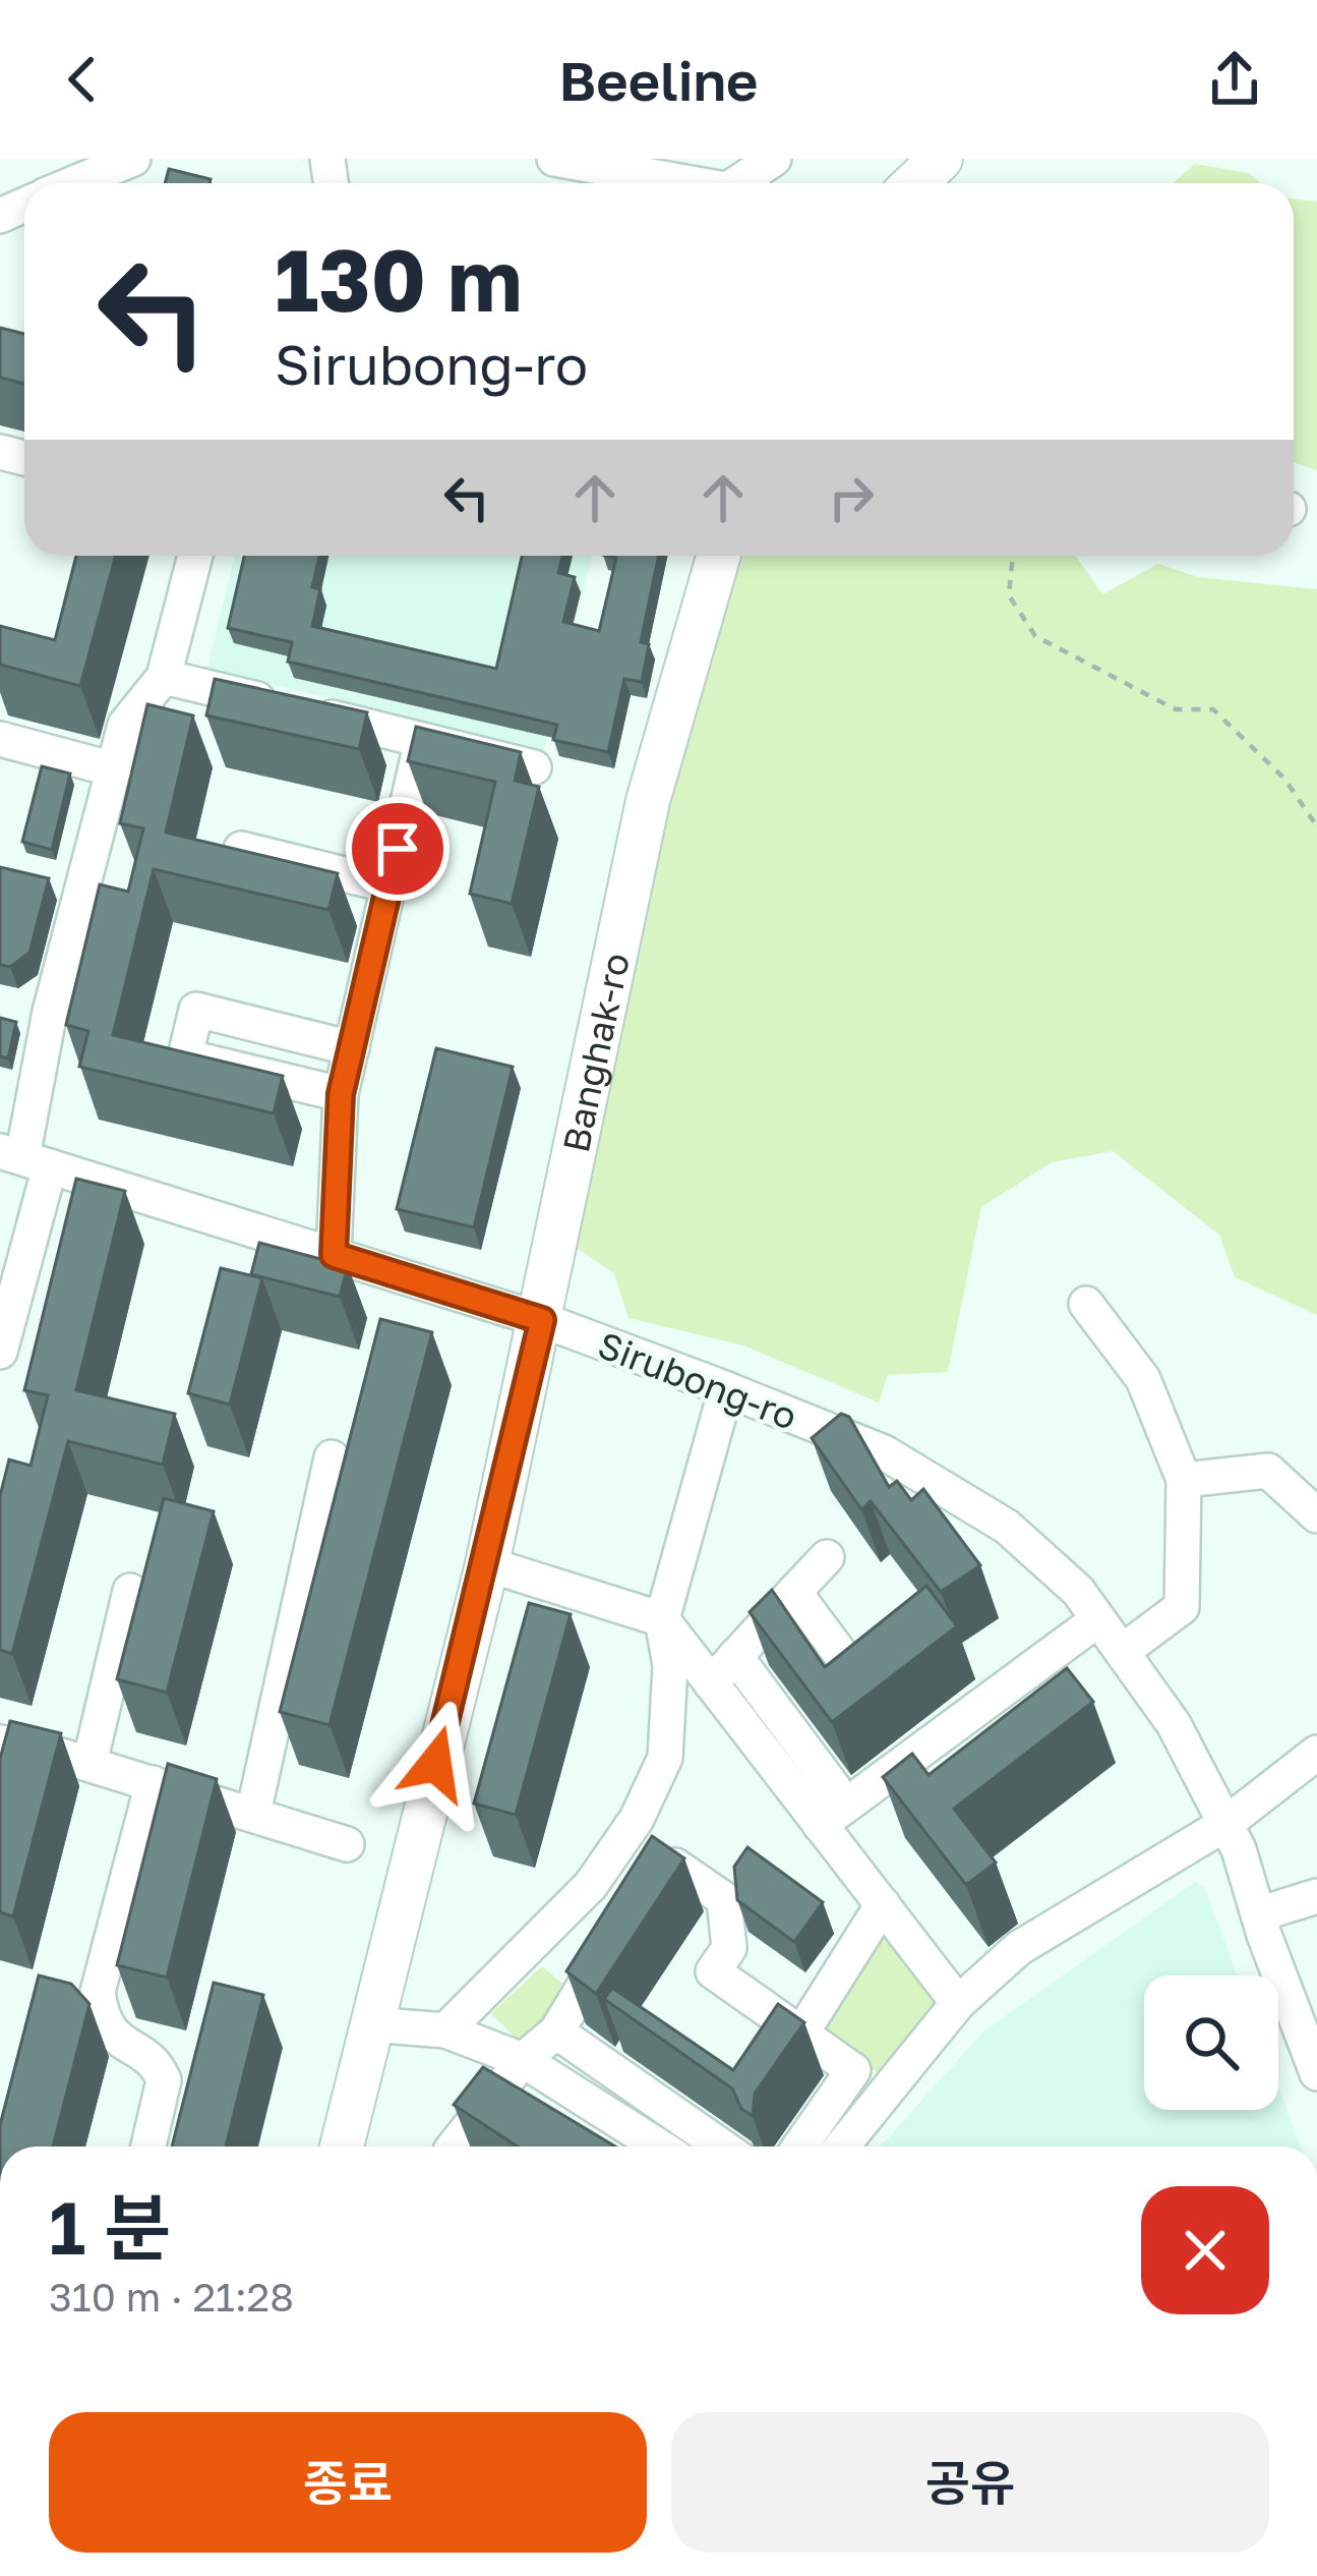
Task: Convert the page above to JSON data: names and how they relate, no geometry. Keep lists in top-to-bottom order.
{
  "streets": {
    "main road": ["Banghak-ro"],
    "street": ["Sirubong-ro"]
  },
  "crossings": [
    ["Banghak-ro", "Sirubong-ro"]
  ],
  "page": {
    "header": "Beeline",
    "turn": ["130 m", "Sirubong-ro"],
    "heading": ["1 분", "310 m · 21:28"],
    "buttons": ["종료", "공유"]
  }
}
